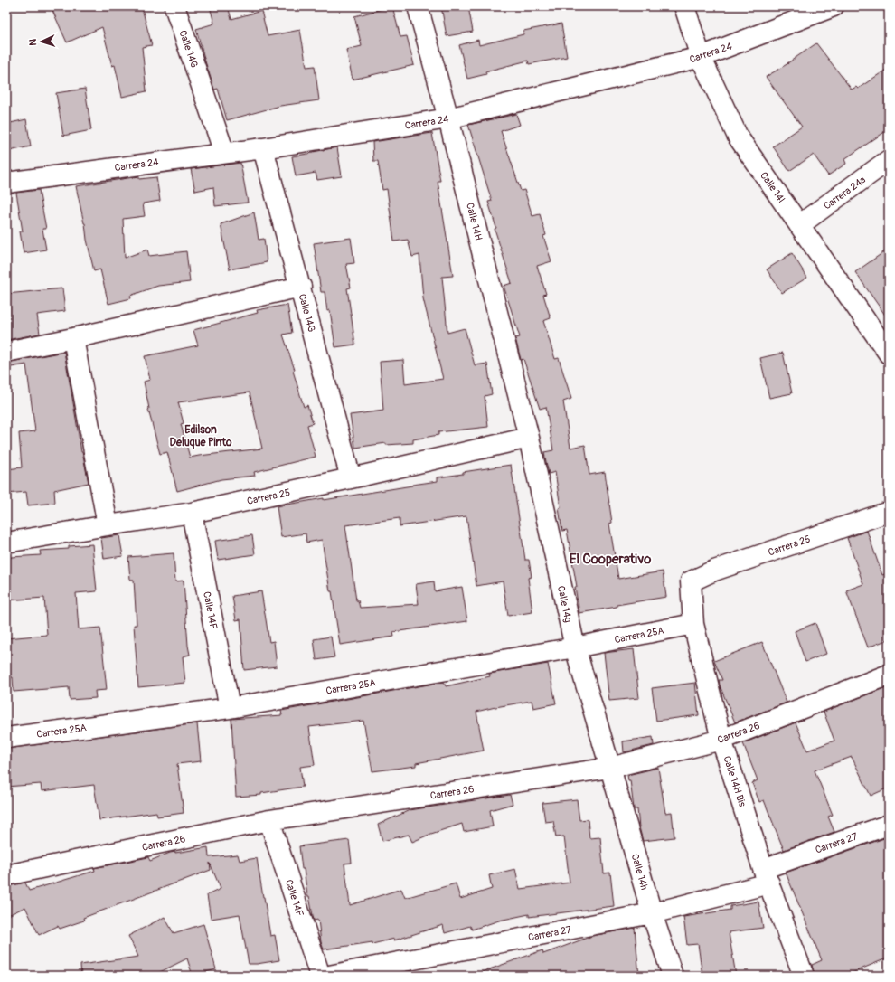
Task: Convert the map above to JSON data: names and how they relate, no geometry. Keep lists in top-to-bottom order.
{
  "streets": {
    "street": [
      "Calle 14G",
      "Carrera 24",
      "Calle 14I",
      "Carrera 24a",
      "Calle 14H",
      "Carrera 25",
      "Calle 14g",
      "Calle 14F",
      "Carrera 25A",
      "Carrera 26",
      "Calle 14H Bis",
      "Carrera 27",
      "Calle 14h"
    ]
  },
  "crossings": [
    ["Calle 14G", "Carrera 24"],
    ["Calle 14G", "Carrera 25"],
    ["Carrera 24", "Calle 14I"],
    ["Carrera 24", "Calle 14H"],
    ["Calle 14I", "Carrera 24a"],
    ["Calle 14H", "Carrera 25"],
    ["Calle 14H", "Calle 14g"],
    ["Carrera 25", "Calle 14g"],
    ["Carrera 25", "Calle 14F"],
    ["Carrera 25", "Calle 14H Bis"],
    ["Calle 14g", "Carrera 25A"],
    ["Calle 14g", "Carrera 26"],
    ["Calle 14g", "Calle 14h"],
    ["Calle 14F", "Carrera 25A"],
    ["Calle 14F", "Carrera 26"],
    ["Carrera 25A", "Calle 14H Bis"],
    ["Carrera 26", "Calle 14H Bis"],
    ["Carrera 26", "Calle 14h"],
    ["Calle 14H Bis", "Carrera 27"],
    ["Carrera 27", "Calle 14h"]
  ],
  "districts": ["Edilson Deluque Pinto", "El Cooperativo"],
  "north": "left"
}
